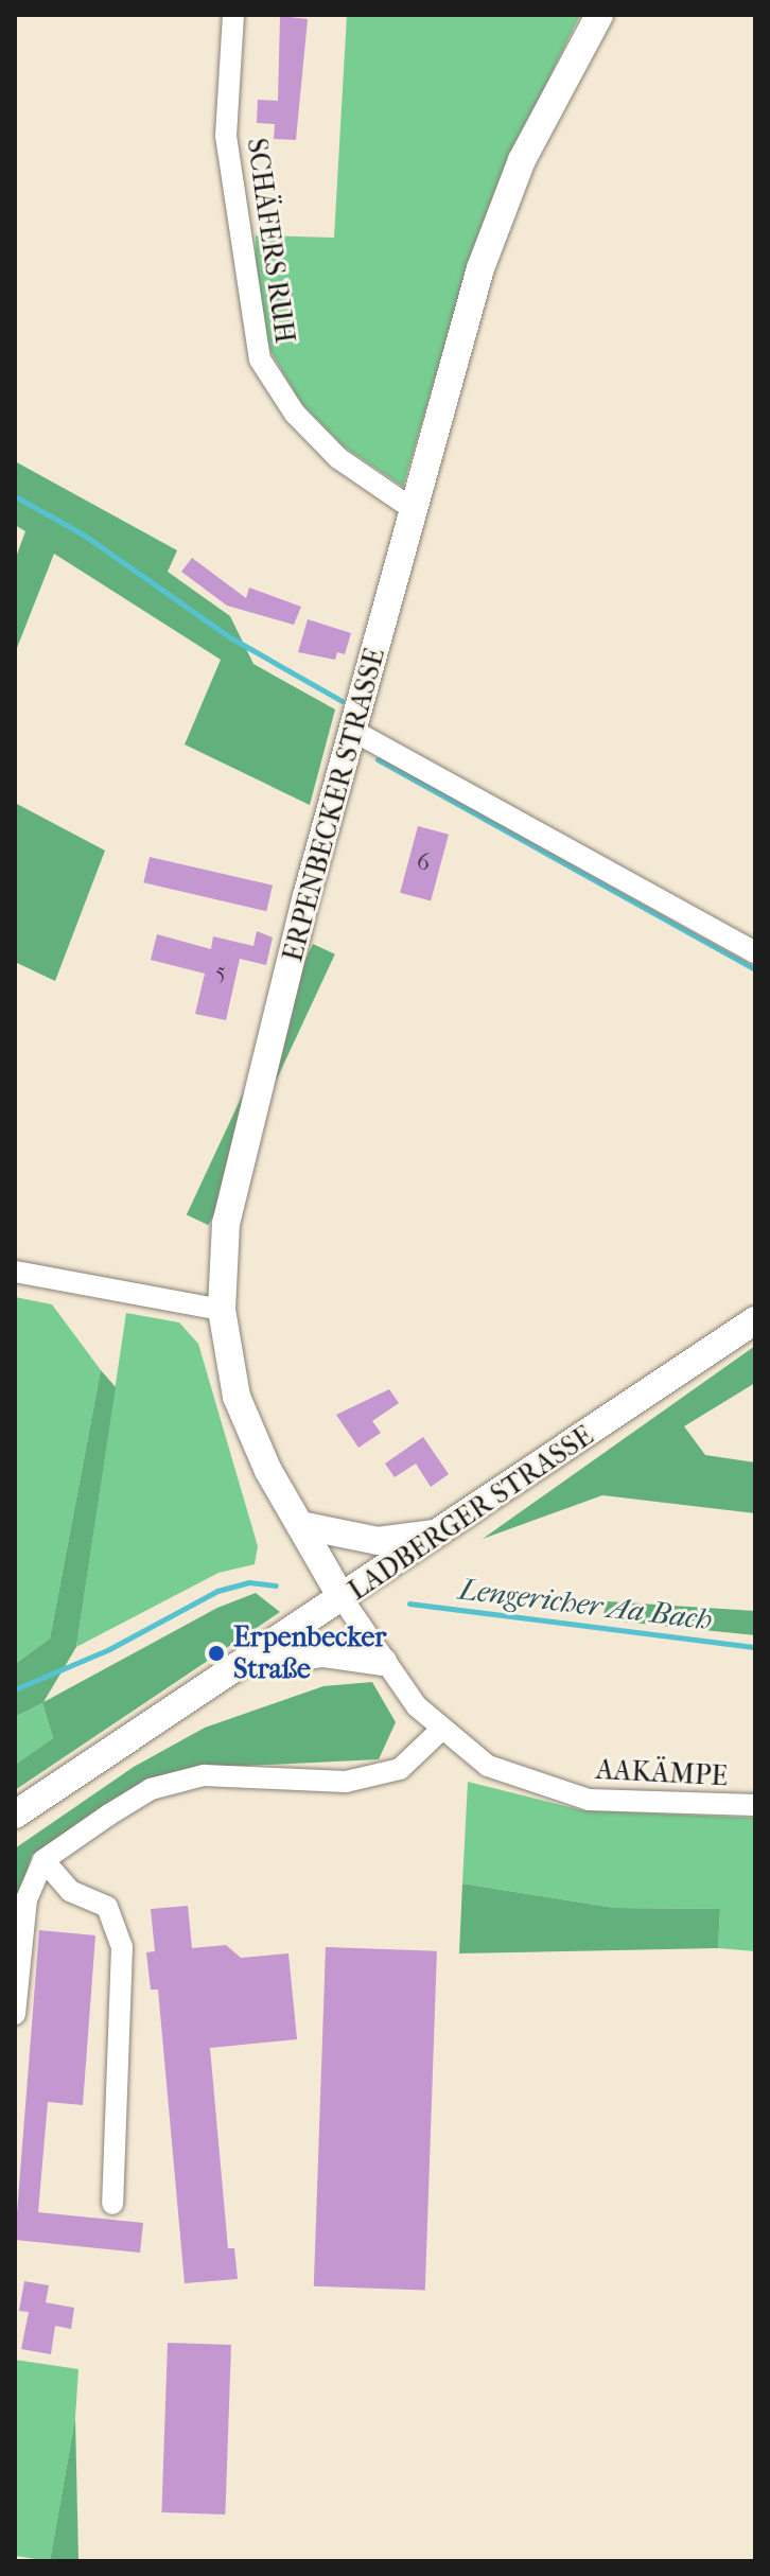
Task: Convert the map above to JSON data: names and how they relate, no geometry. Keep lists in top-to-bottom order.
{
  "streets": {
    "main road": ["ERPENBECKER STRASSE", "LADBERGER STRASSE"],
    "street": ["SCHÄFERS RUH", "AAKÄMPE"]
  },
  "crossings": [
    ["SCHÄFERS RUH", "ERPENBECKER STRASSE"],
    ["ERPENBECKER STRASSE", "LADBERGER STRASSE"],
    ["ERPENBECKER STRASSE", "AAKÄMPE"],
    ["LADBERGER STRASSE", "AAKÄMPE"]
  ],
  "water": ["Lengericher Aa Bach"],
  "places": ["Erpenbecker Straße"],
  "house_numbers": ["6", "5"]
}
